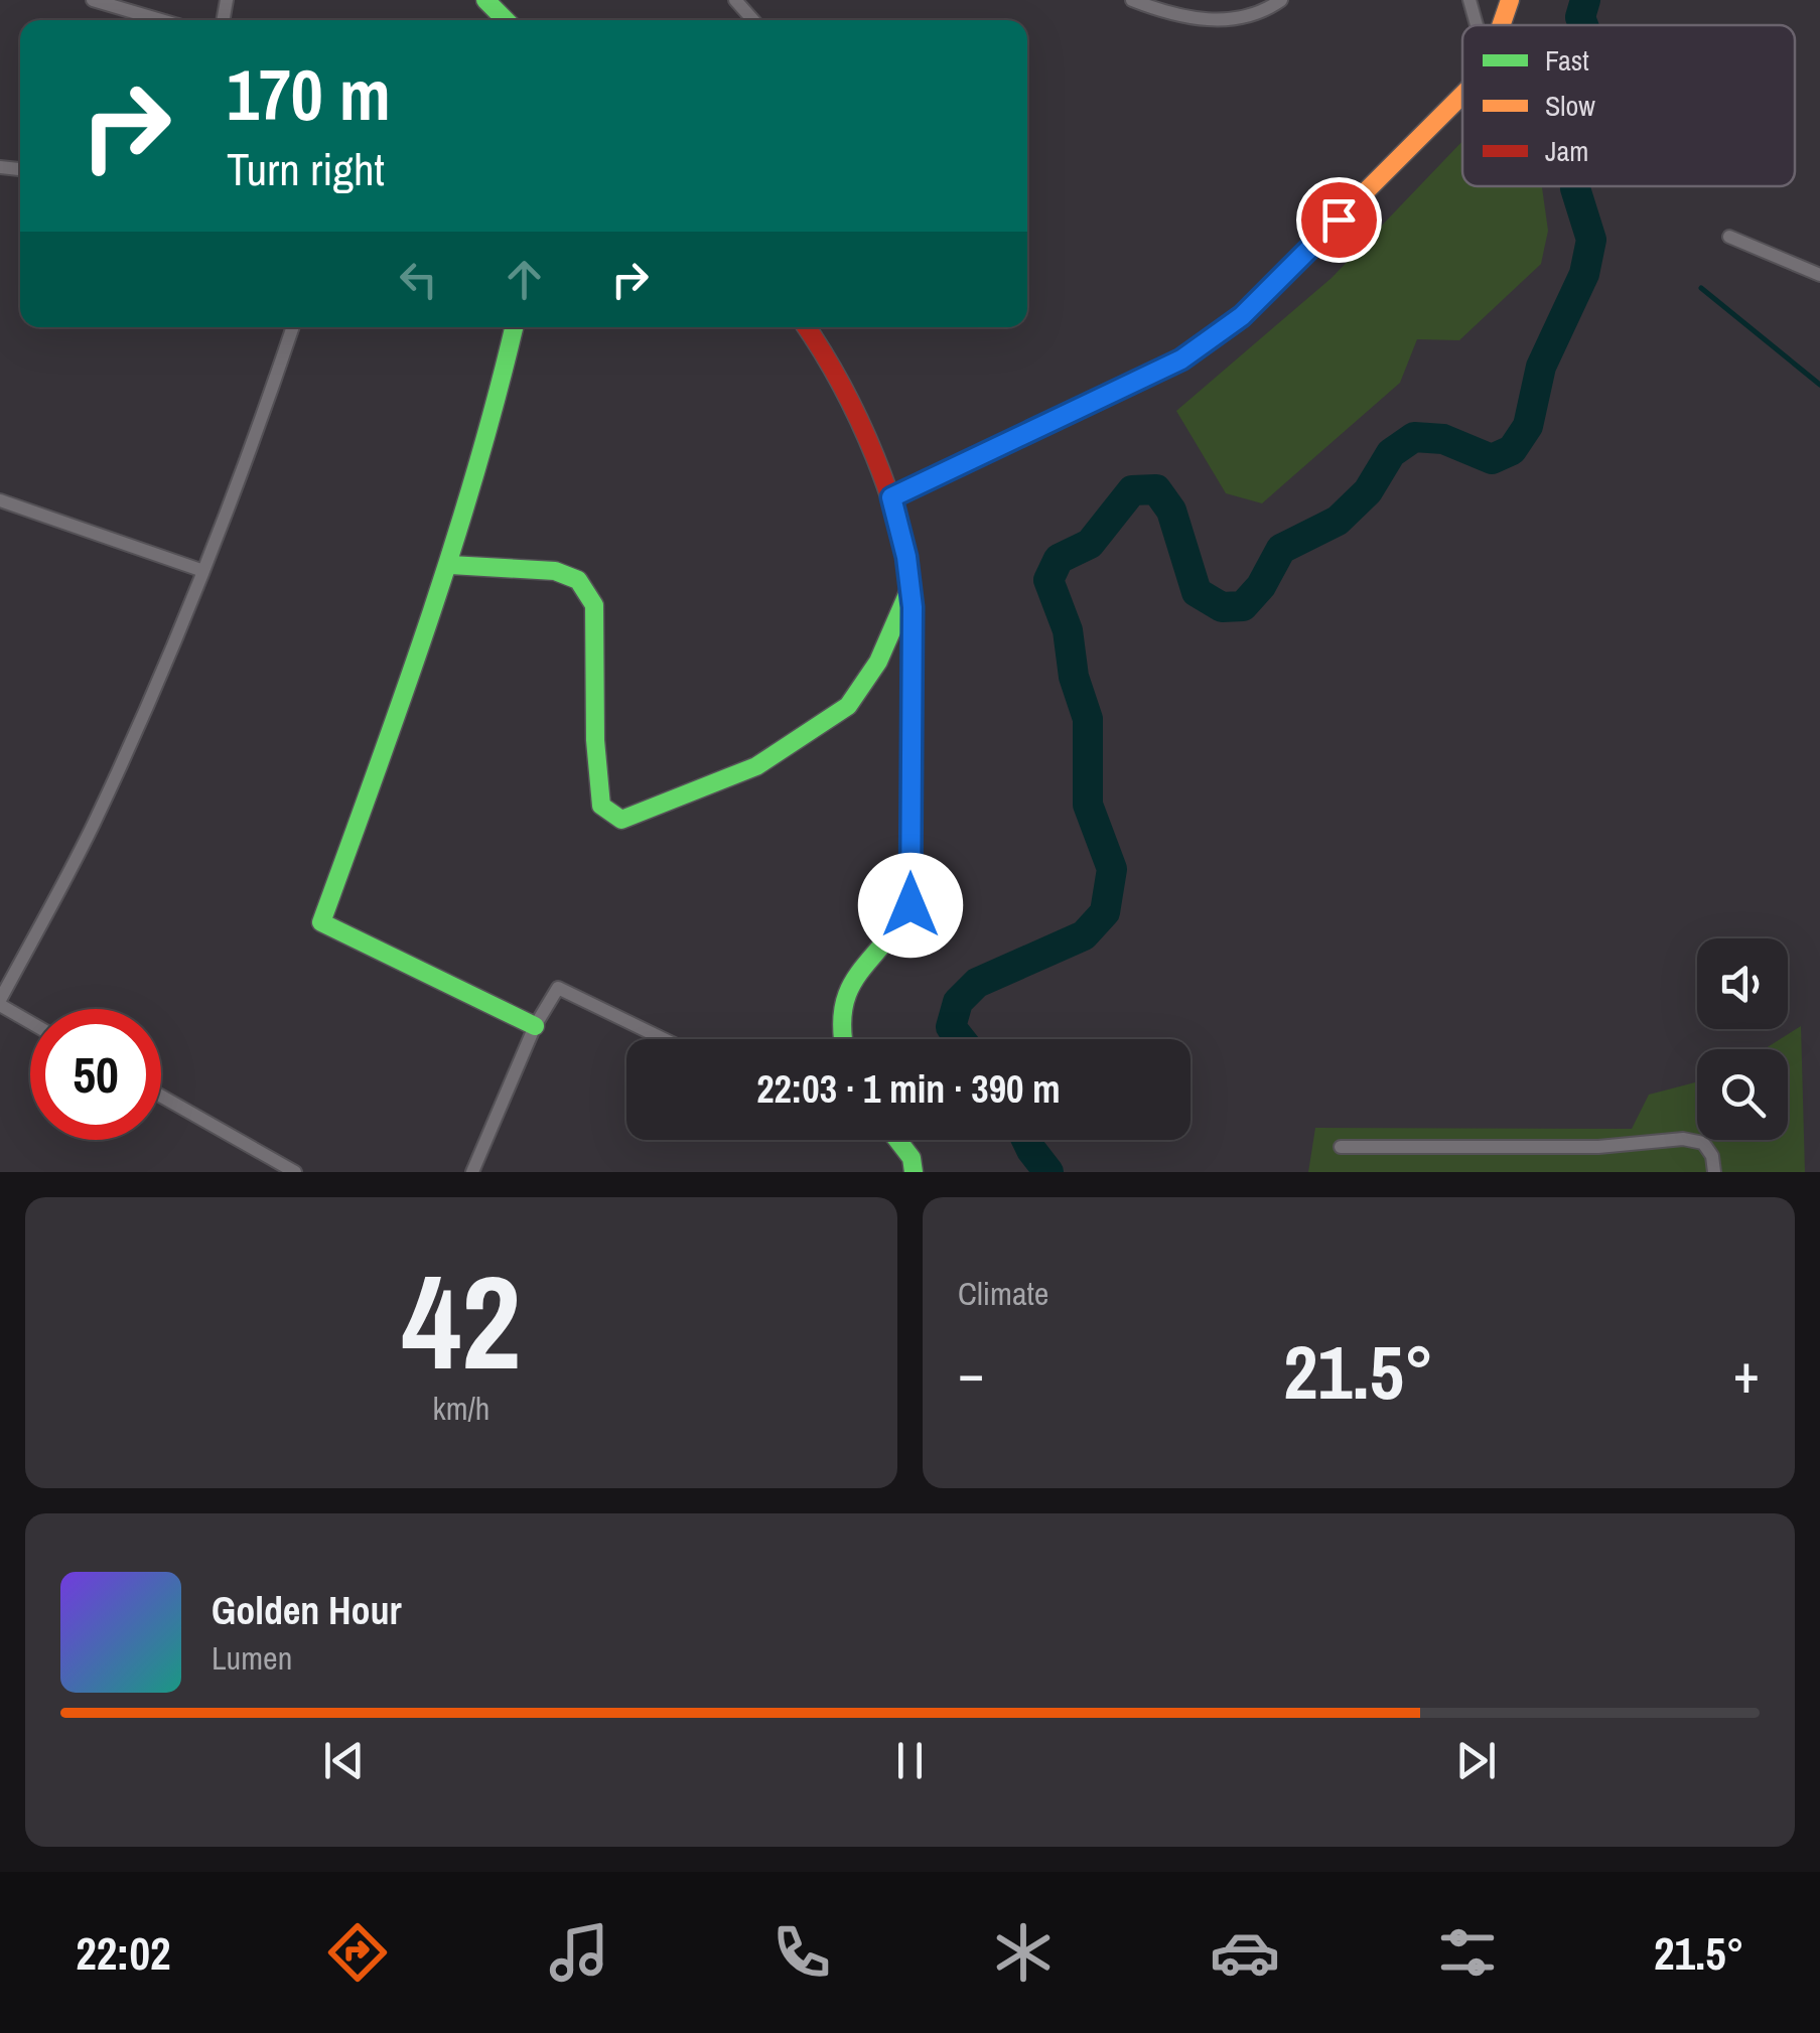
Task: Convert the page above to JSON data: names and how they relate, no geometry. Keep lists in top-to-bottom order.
{
  "legend": ["Fast", "Slow", "Jam"],
  "page": {
    "turn": ["170 m", "Turn right"],
    "limit": "50",
    "trip": "22:03 · 1 min · 390 m",
    "tile": [
      ["42", "km/h"],
      "Climate"
    ],
    "heat": ["−", "21.5°", "+"],
    "song": ["Golden Hour", "Lumen"],
    "tabs": ["22:02", "21.5°"]
  }
}
